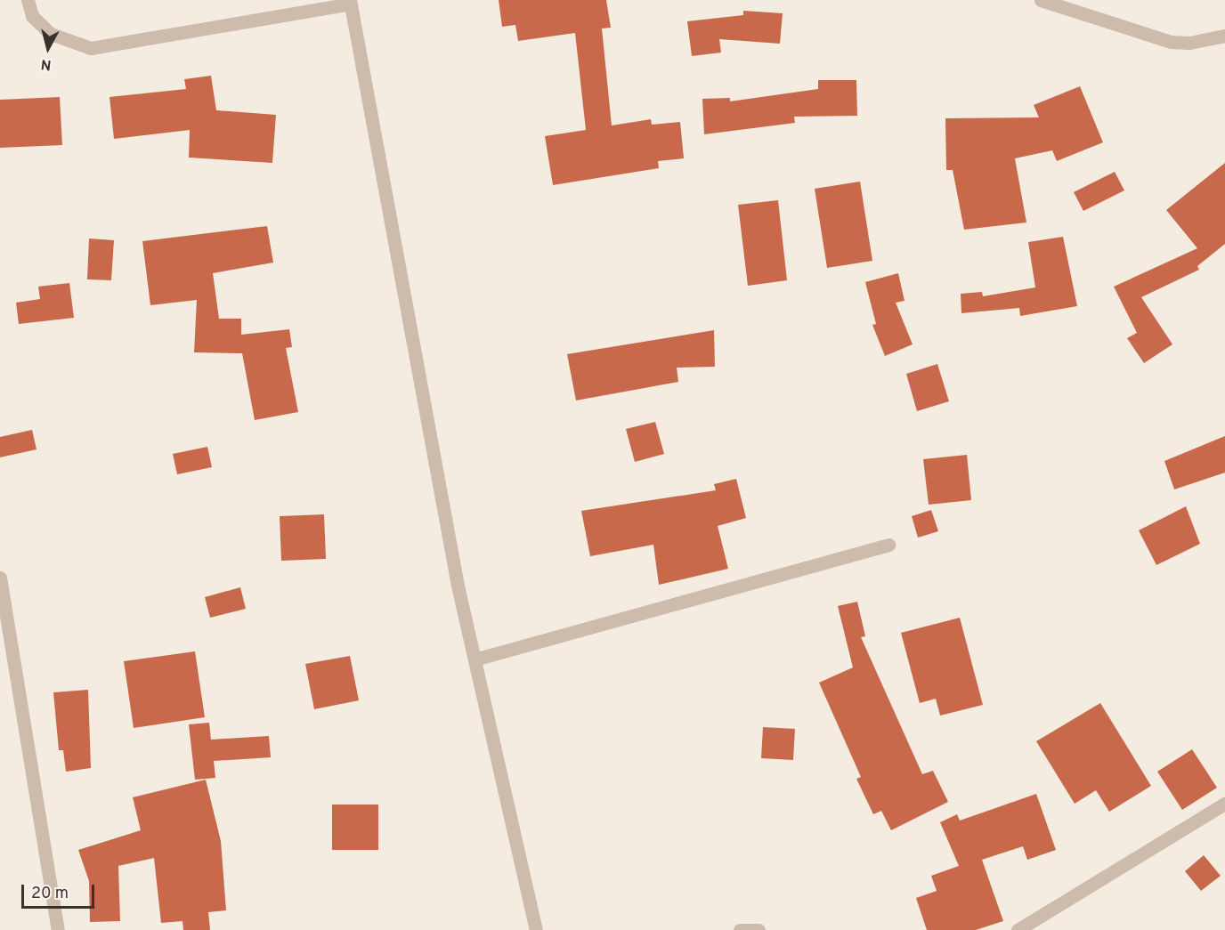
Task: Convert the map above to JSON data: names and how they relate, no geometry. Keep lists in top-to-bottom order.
{
  "scale_bar": "20 m",
  "north": "bottom"
}
